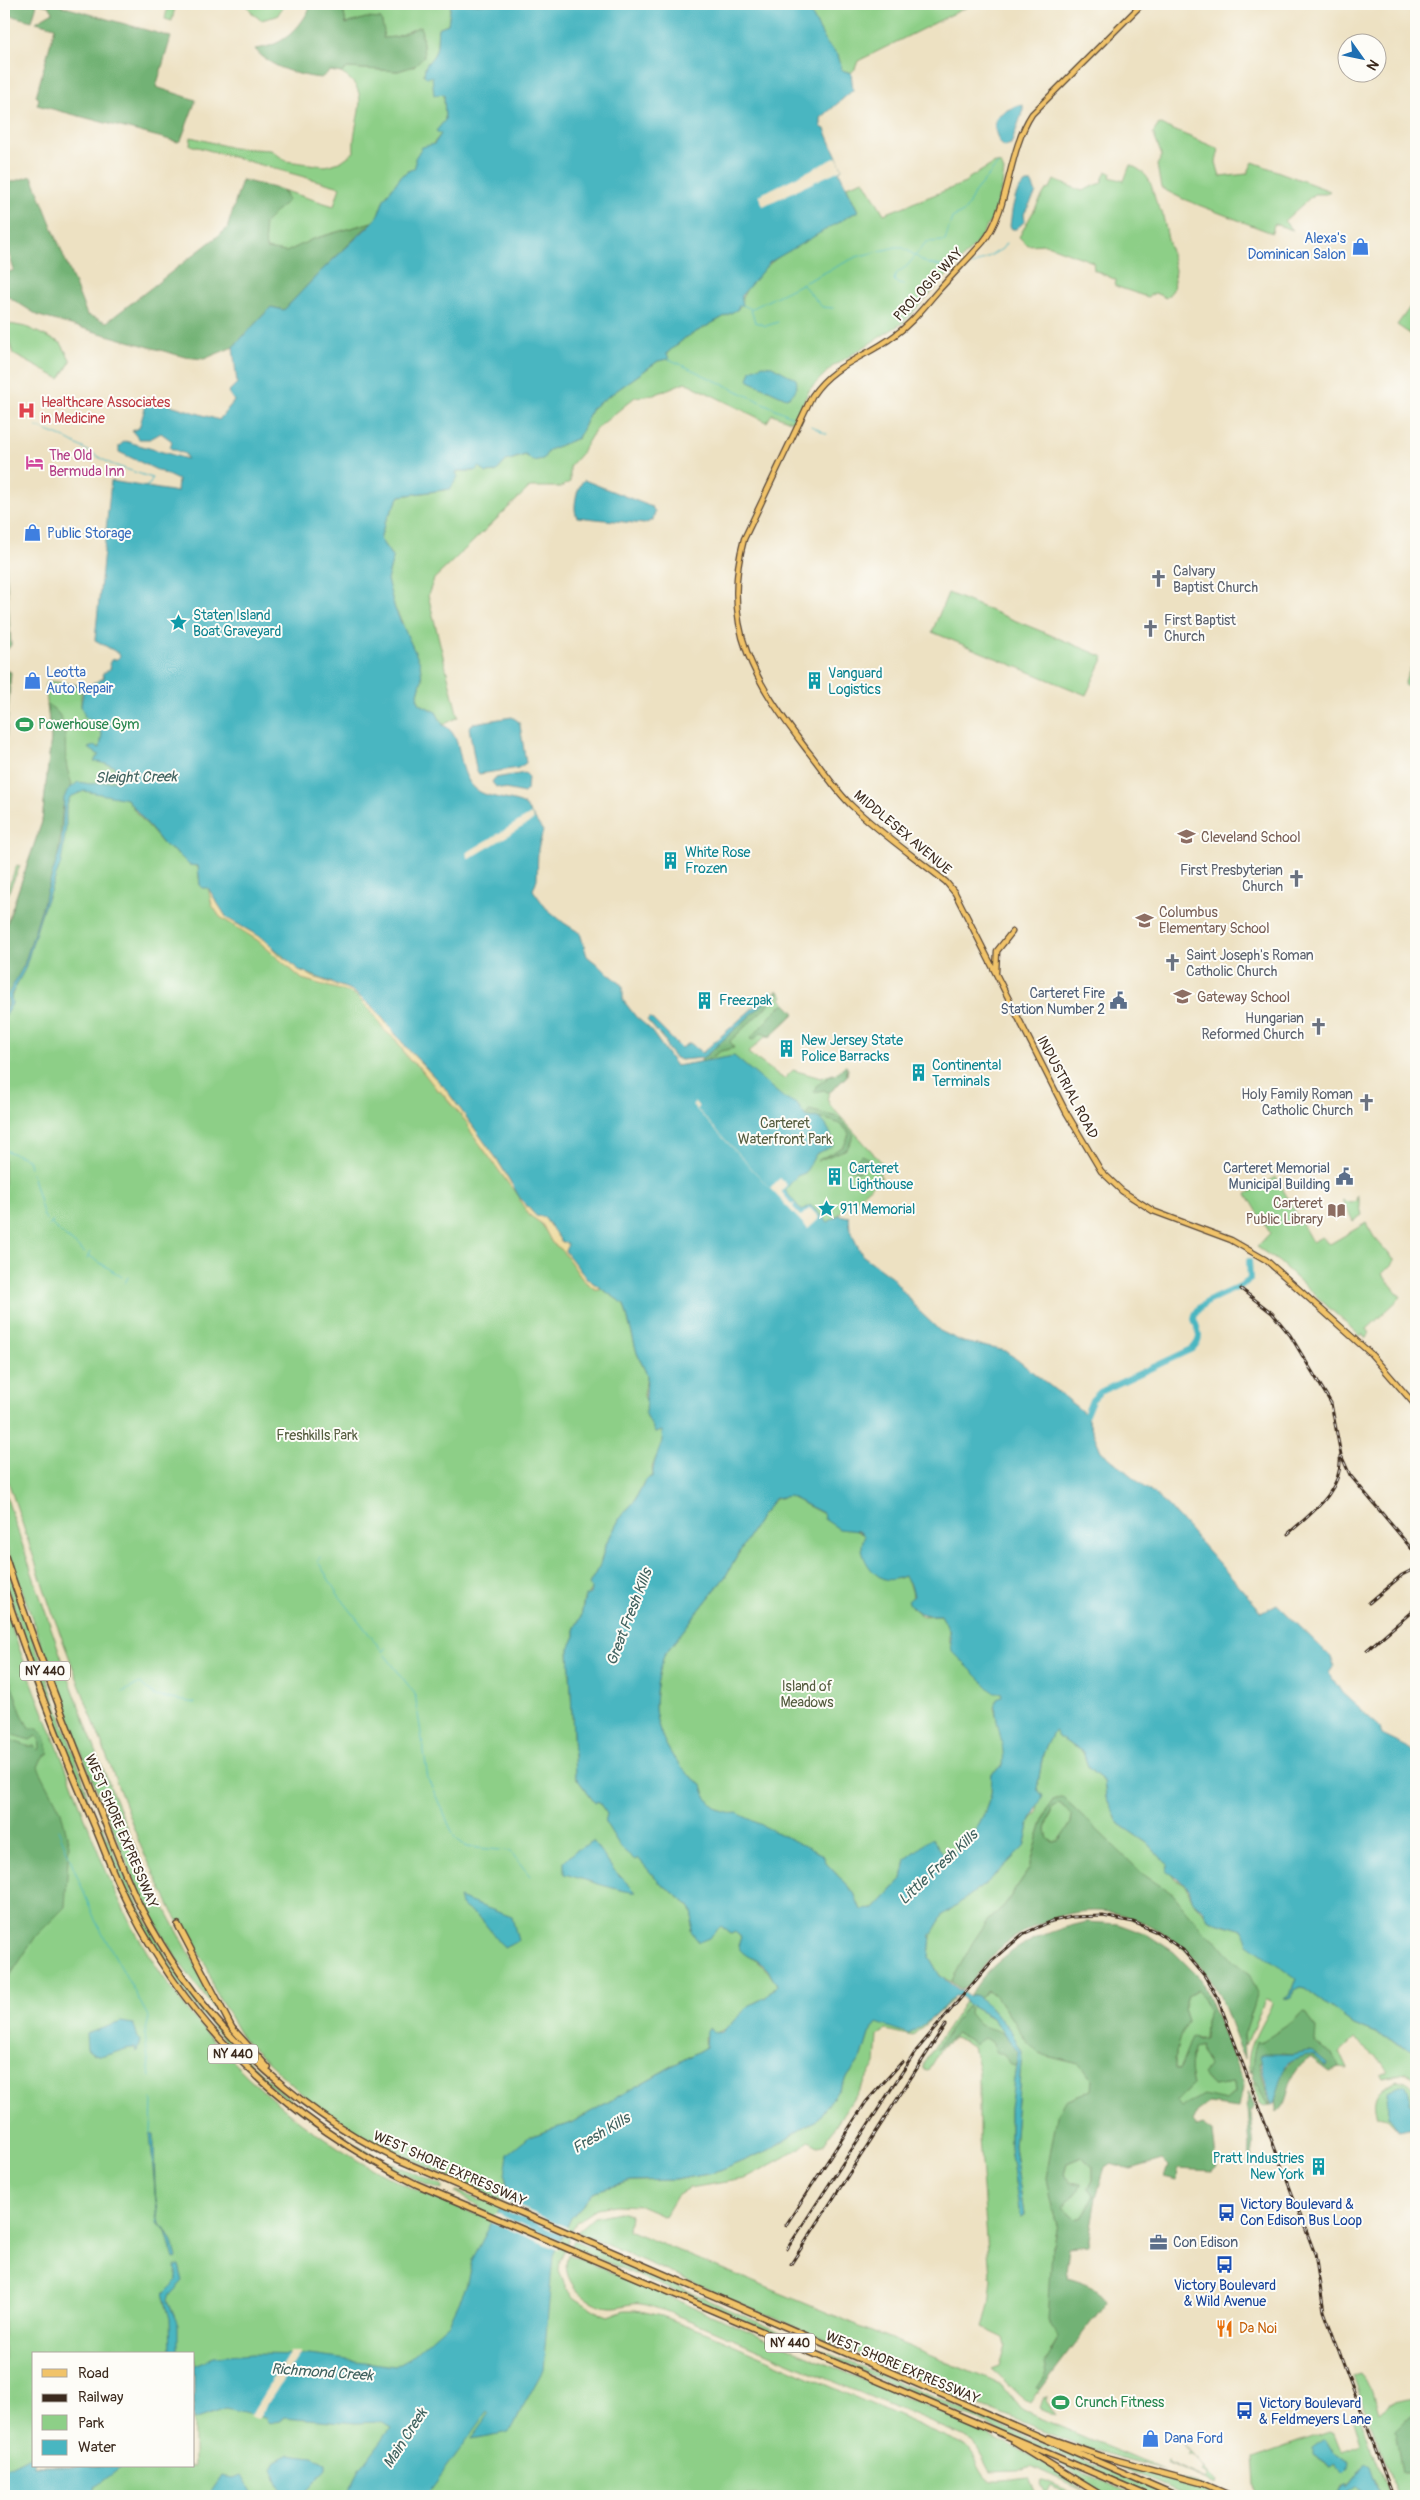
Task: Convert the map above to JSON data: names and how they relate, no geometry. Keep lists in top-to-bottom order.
{
  "streets": {
    "highway": ["NY 440", "WEST SHORE EXPRESSWAY"],
    "main road": ["PROLOGIS WAY", "MIDDLESEX AVENUE", "INDUSTRIAL ROAD"]
  },
  "crossings": [
    ["PROLOGIS WAY", "MIDDLESEX AVENUE"],
    ["MIDDLESEX AVENUE", "INDUSTRIAL ROAD"]
  ],
  "water": [
    "Sleight Creek",
    "Great Fresh Kills",
    "Little Fresh Kills",
    "Fresh Kills",
    "Richmond Creek",
    "Main Creek"
  ],
  "parks": ["Carteret Waterfront Park", "Freshkills Park", "Island of Meadows"],
  "places": {
    "shop": [
      "Alexa's Dominican Salon",
      "Public Storage",
      "Leotta Auto Repair",
      "Dana Ford"
    ],
    "hospital": ["Healthcare Associates in Medicine"],
    "hotel": ["The Old Bermuda Inn"],
    "church": [
      "Calvary Baptist Church",
      "First Baptist Church",
      "First Presbyterian Church",
      "Saint Joseph's Roman Catholic Church",
      "Hungarian Reformed Church",
      "Holy Family Roman Catholic Church"
    ],
    "place": ["Staten Island Boat Graveyard", "911 Memorial"],
    "building": [
      "Vanguard Logistics",
      "White Rose Frozen",
      "Freezpak",
      "New Jersey State Police Barracks",
      "Continental Terminals",
      "Carteret Lighthouse",
      "Pratt Industries New York"
    ],
    "sports": ["Powerhouse Gym", "Crunch Fitness"],
    "school or university": ["Cleveland School", "Columbus Elementary School", "Gateway School"],
    "public building": ["Carteret Fire Station Number 2", "Carteret Memorial Municipal Building"],
    "library": ["Carteret Public Library"],
    "bus stop": ["Victory Boulevard & Con Edison Bus Loop", "Victory Boulevard & Wild Avenue", "Victory Boulevard & Feldmeyers Lane"],
    "office": ["Con Edison"],
    "restaurant": ["Da Noi"]
  },
  "legend": [
    "Road",
    "Railway",
    "Park",
    "Water"
  ],
  "north": "bottom right"
}
